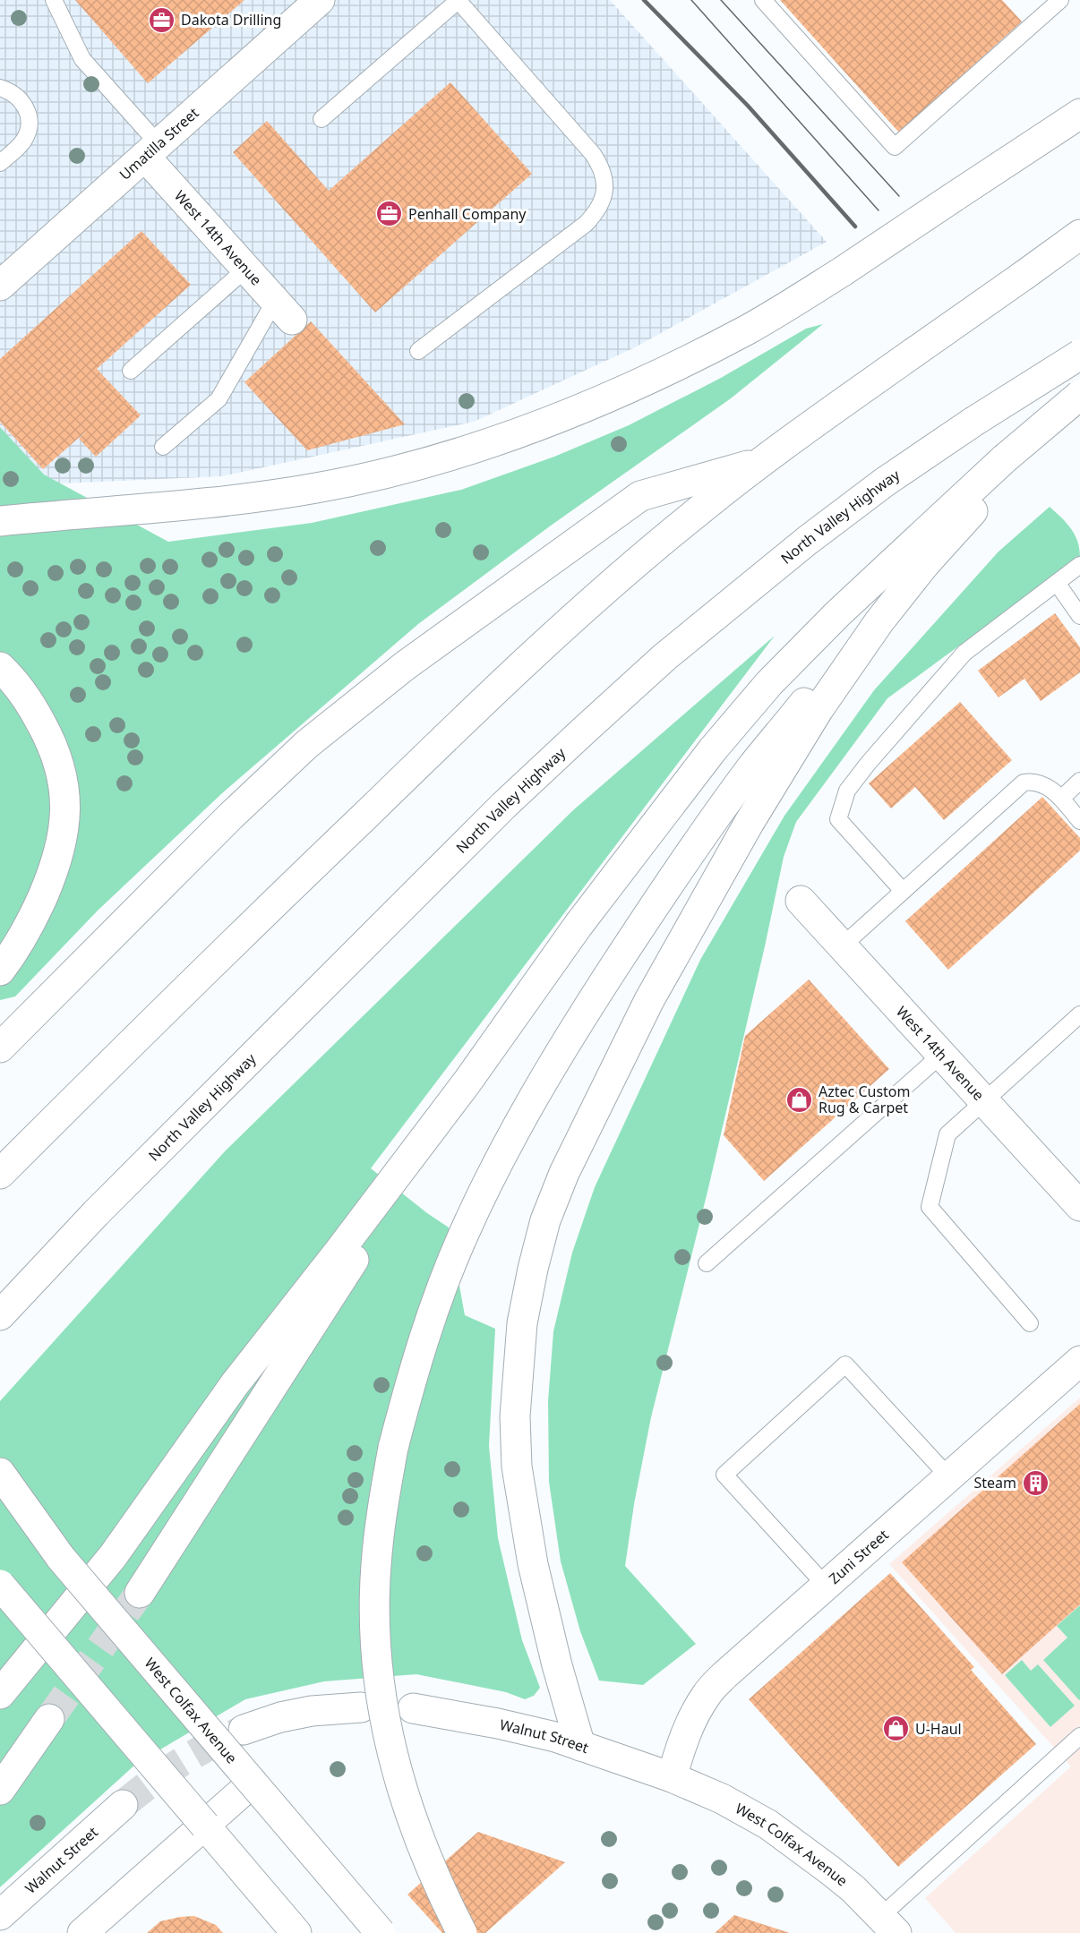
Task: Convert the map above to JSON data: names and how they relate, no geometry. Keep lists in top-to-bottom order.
{
  "streets": {
    "main road": [
      "Umatilla Street",
      "West 14th Avenue",
      "North Valley Highway",
      "Zuni Street",
      "West Colfax Avenue",
      "Walnut Street"
    ]
  },
  "crossings": [
    ["Umatilla Street", "West 14th Avenue"],
    ["Zuni Street", "West Colfax Avenue"],
    ["Zuni Street", "Walnut Street"],
    ["West Colfax Avenue", "Walnut Street"]
  ],
  "places": {
    "office": ["Dakota Drilling", "Penhall Company"],
    "shop": ["Aztec Custom Rug & Carpet", "U-Haul"],
    "building": ["Steam"]
  }
}
